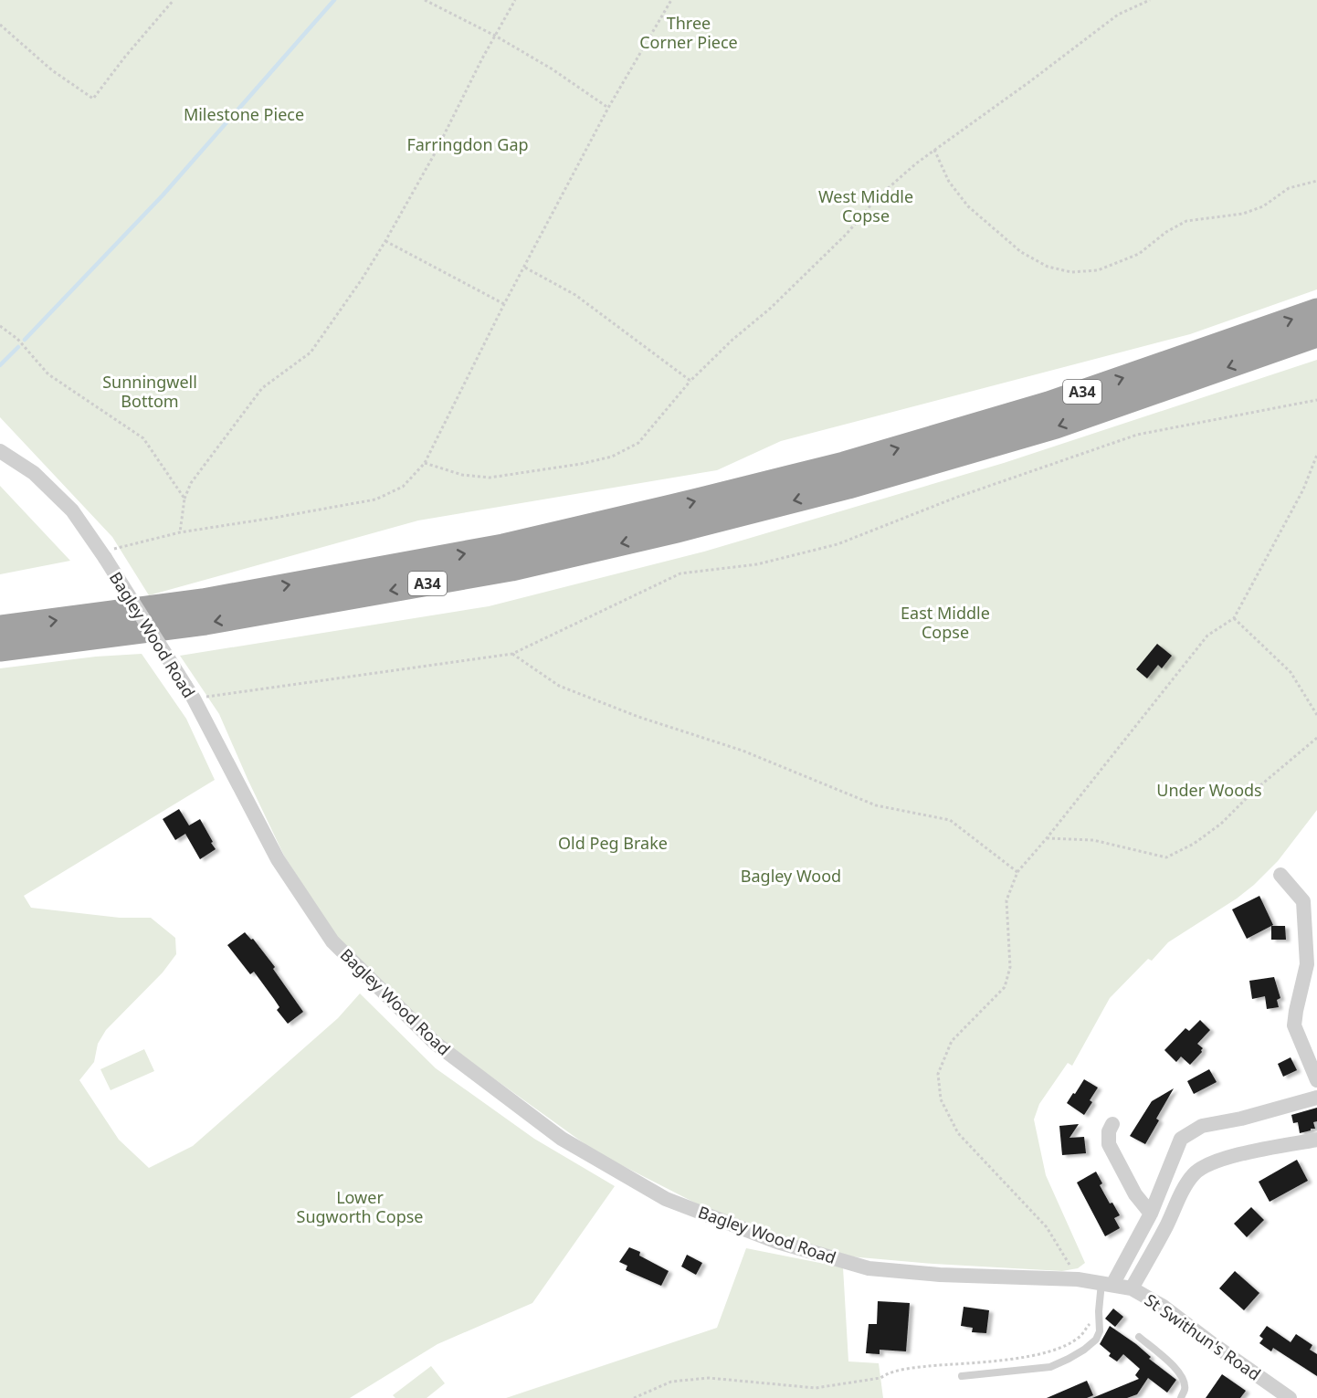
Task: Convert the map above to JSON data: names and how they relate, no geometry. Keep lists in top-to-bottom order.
{
  "streets": {
    "highway": ["A34"],
    "street": ["Bagley Wood Road", "St Swithun's Road"]
  },
  "crossings": [
    ["Bagley Wood Road", "St Swithun's Road"]
  ],
  "parks": [
    "Three Corner Piece",
    "Milestone Piece",
    "Farringdon Gap",
    "West Middle Copse",
    "Sunningwell Bottom",
    "East Middle Copse",
    "Under Woods",
    "Old Peg Brake",
    "Bagley Wood",
    "Lower Sugworth Copse"
  ]
}
